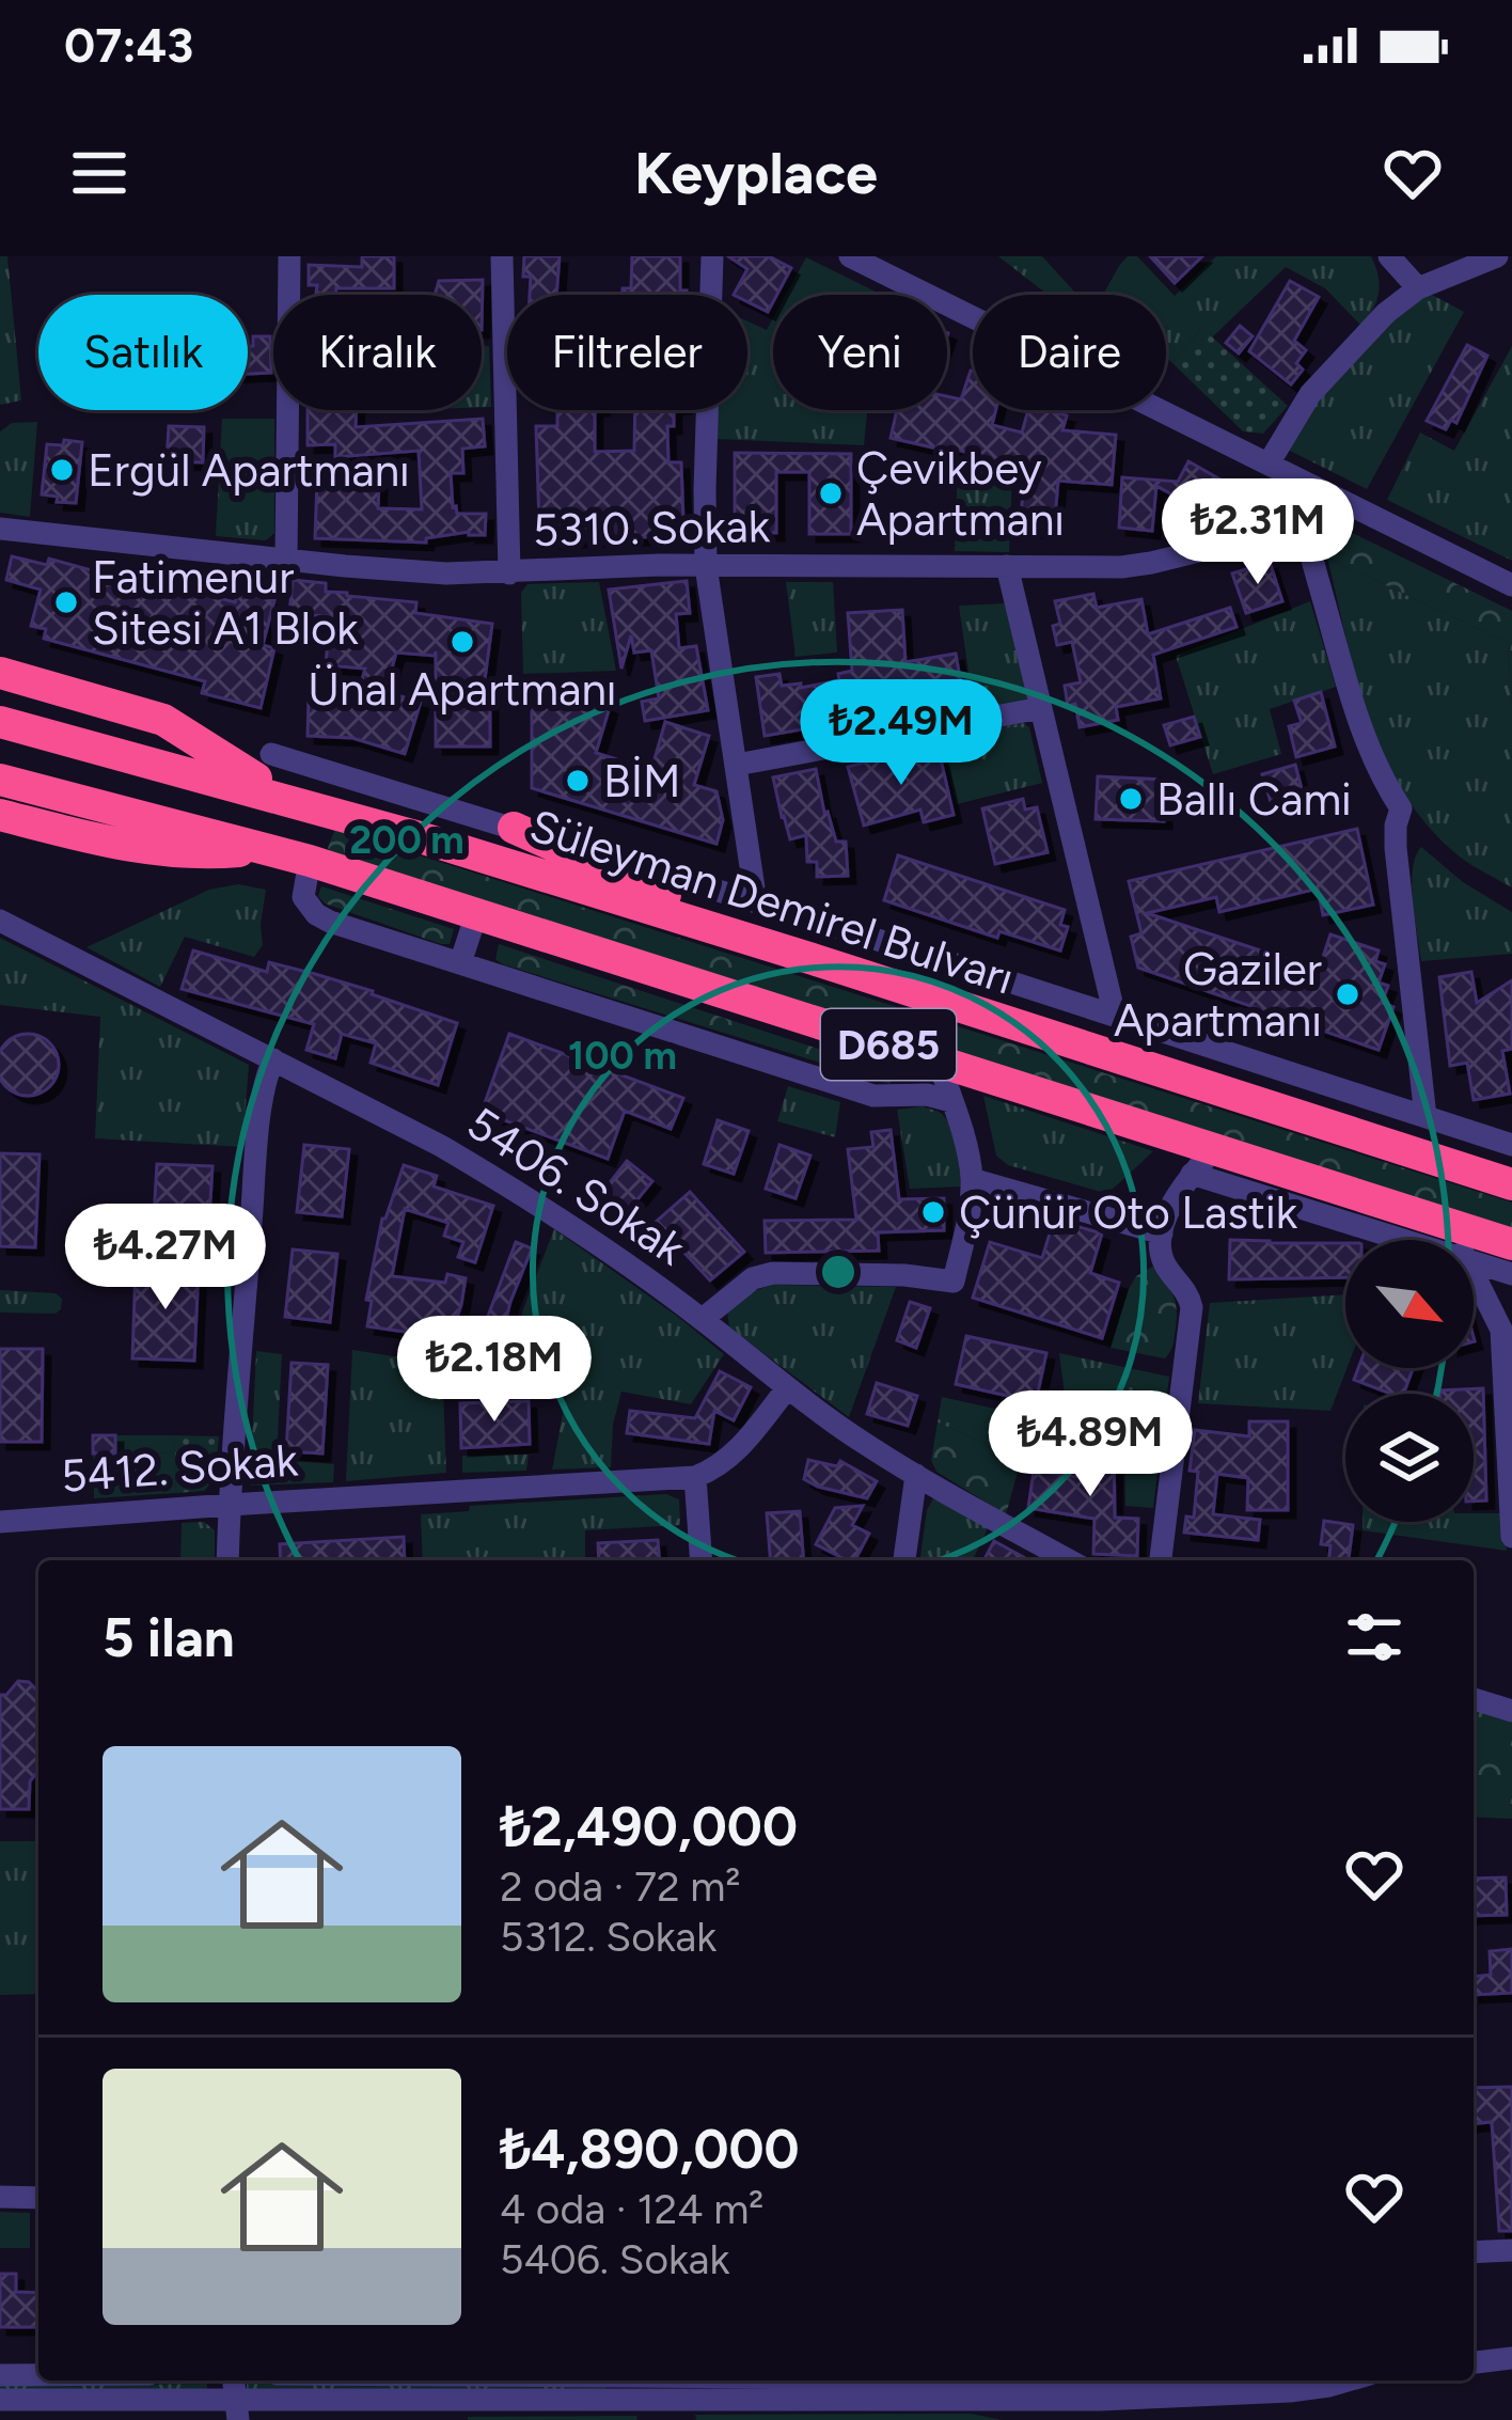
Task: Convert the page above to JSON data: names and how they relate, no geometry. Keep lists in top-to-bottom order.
{
  "streets": {
    "highway": ["Süleyman Demirel Bulvarı", "D685"],
    "street": ["5310. Sokak", "5406. Sokak", "5412. Sokak"]
  },
  "places": [
    "Ergül Apartmanı",
    "Çevikbey Apartmanı",
    "Fatimenur Sitesi A1 Blok",
    "Ünal Apartmanı",
    "BİM",
    "Ballı Cami",
    "Gaziler Apartmanı",
    "Çünür Oto Lastik"
  ],
  "north": "bottom right",
  "page": {
    "status": "07:43",
    "header": "Keyplace",
    "chip": [
      "Satılık",
      "Kiralık",
      "Filtreler",
      "Yeni",
      "Daire"
    ],
    "price": [
      "₺2.31M",
      "₺2.49M",
      "₺4.27M",
      "₺2.18M",
      "₺4.89M"
    ],
    "heading": "5 ilan",
    "list": [
      {
        "name": "₺2,490,000",
        "note": "2 oda · 72 m² · 5312. Sokak"
      },
      {
        "name": "₺4,890,000",
        "note": "4 oda · 124 m² · 5406. Sokak"
      }
    ]
  },
  "rings": ["200 m", "100 m"]
}
